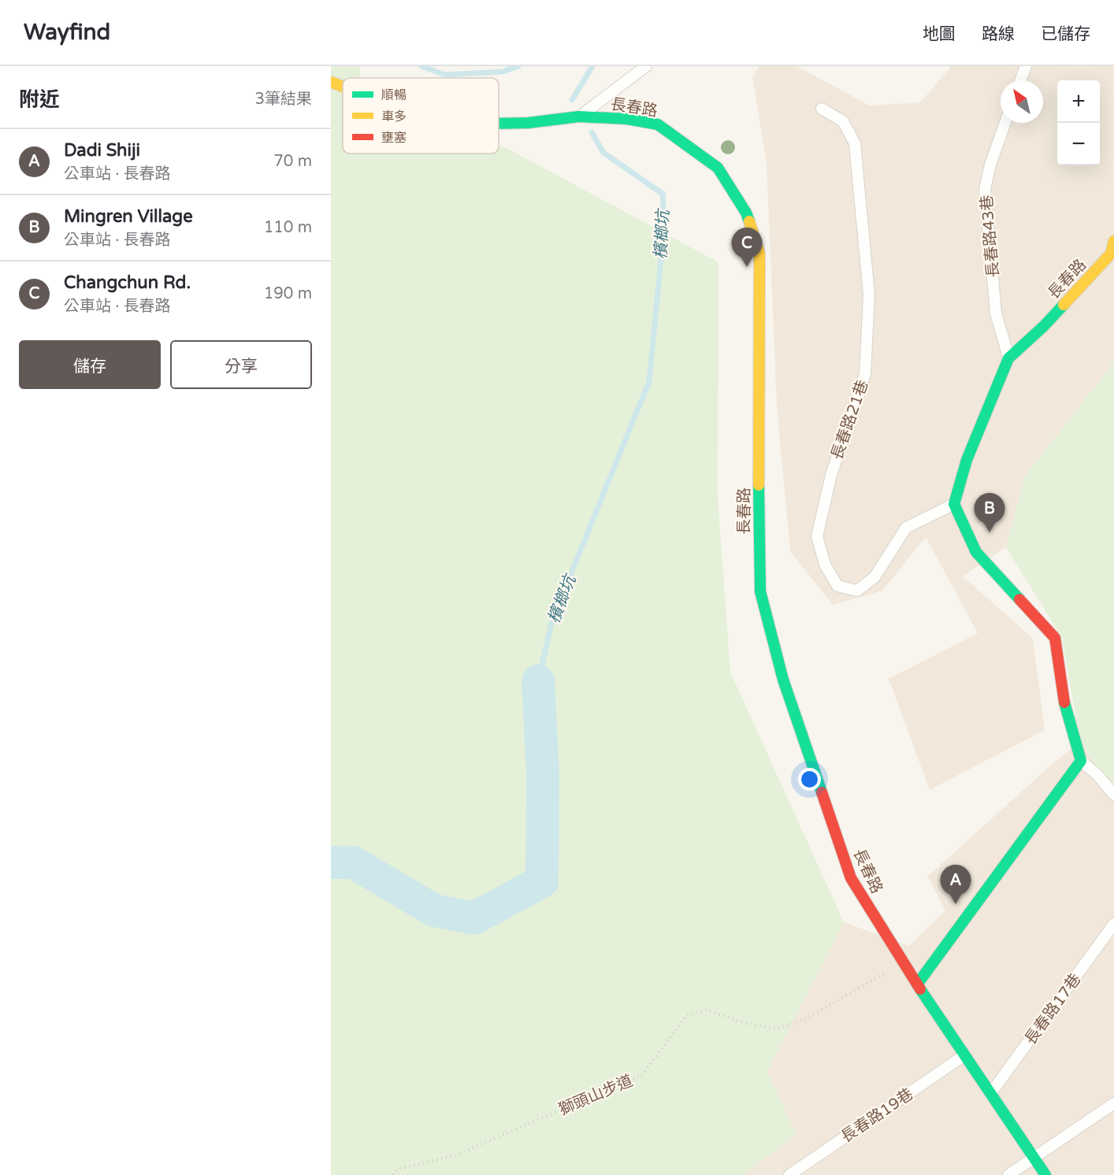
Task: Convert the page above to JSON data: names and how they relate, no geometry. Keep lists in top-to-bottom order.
{
  "streets": {
    "street": ["長春路"],
    "lane": [
      "長春路43巷",
      "長春路21巷",
      "長春路17巷",
      "長春路19巷"
    ],
    "path": ["獅頭山步道"]
  },
  "crossings": [
    ["長春路", "長春路43巷"],
    ["長春路", "長春路21巷"],
    ["長春路", "長春路17巷"],
    ["長春路", "獅頭山步道"],
    ["長春路", "長春路19巷"]
  ],
  "water": ["檳榔坑"],
  "legend": ["順暢", "車多", "壅塞"],
  "north": "top left",
  "page": {
    "header": "Wayfind",
    "nav": ["地圖", "路線", "已儲存"],
    "heading": ["附近", "3筆結果"],
    "map_buttons": ["+", "−"],
    "list": [
      {
        "mark": "A",
        "name": "Dadi Shiji",
        "note": "公車站 · 長春路",
        "value": "70 m"
      },
      {
        "mark": "B",
        "name": "Mingren Village",
        "note": "公車站 · 長春路",
        "value": "110 m"
      },
      {
        "mark": "C",
        "name": "Changchun Rd.",
        "note": "公車站 · 長春路",
        "value": "190 m"
      }
    ],
    "pins": ["C", "B", "A"],
    "buttons": ["儲存", "分享"]
  }
}
